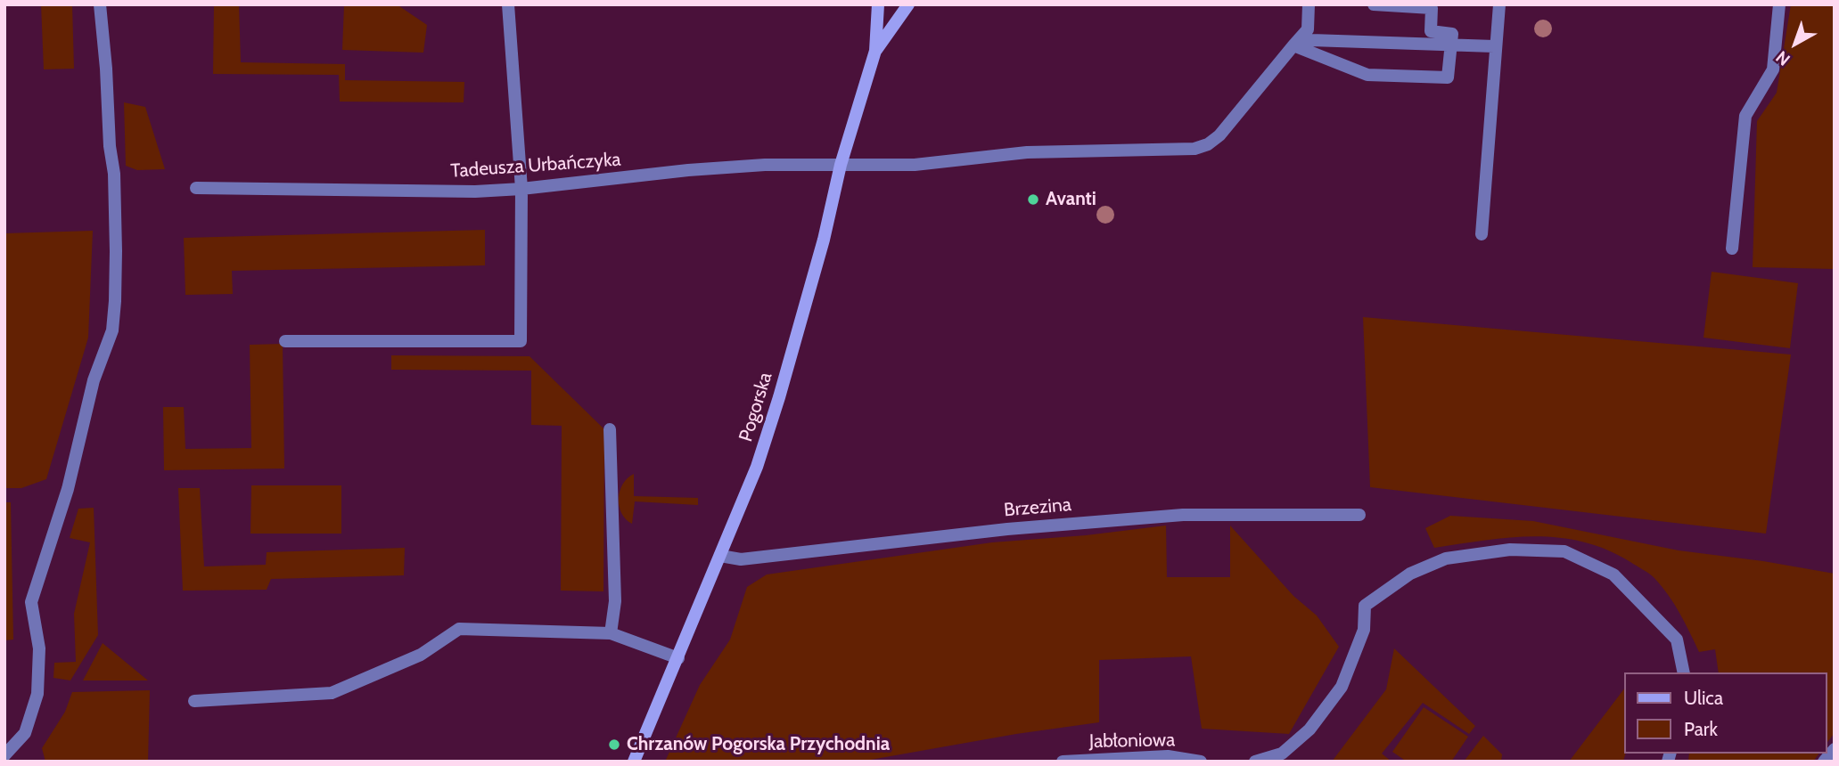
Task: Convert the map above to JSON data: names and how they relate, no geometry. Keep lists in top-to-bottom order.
{
  "streets": {
    "street": [
      "Tadeusza Urbańczyka",
      "Pogorska",
      "Brzezina",
      "Jabłoniowa"
    ]
  },
  "crossings": [
    ["Tadeusza Urbańczyka", "Pogorska"],
    ["Pogorska", "Brzezina"]
  ],
  "places": ["Avanti", "Chrzanów Pogorska Przychodnia"],
  "legend": ["Ulica", "Park"],
  "north": "bottom left"
}
